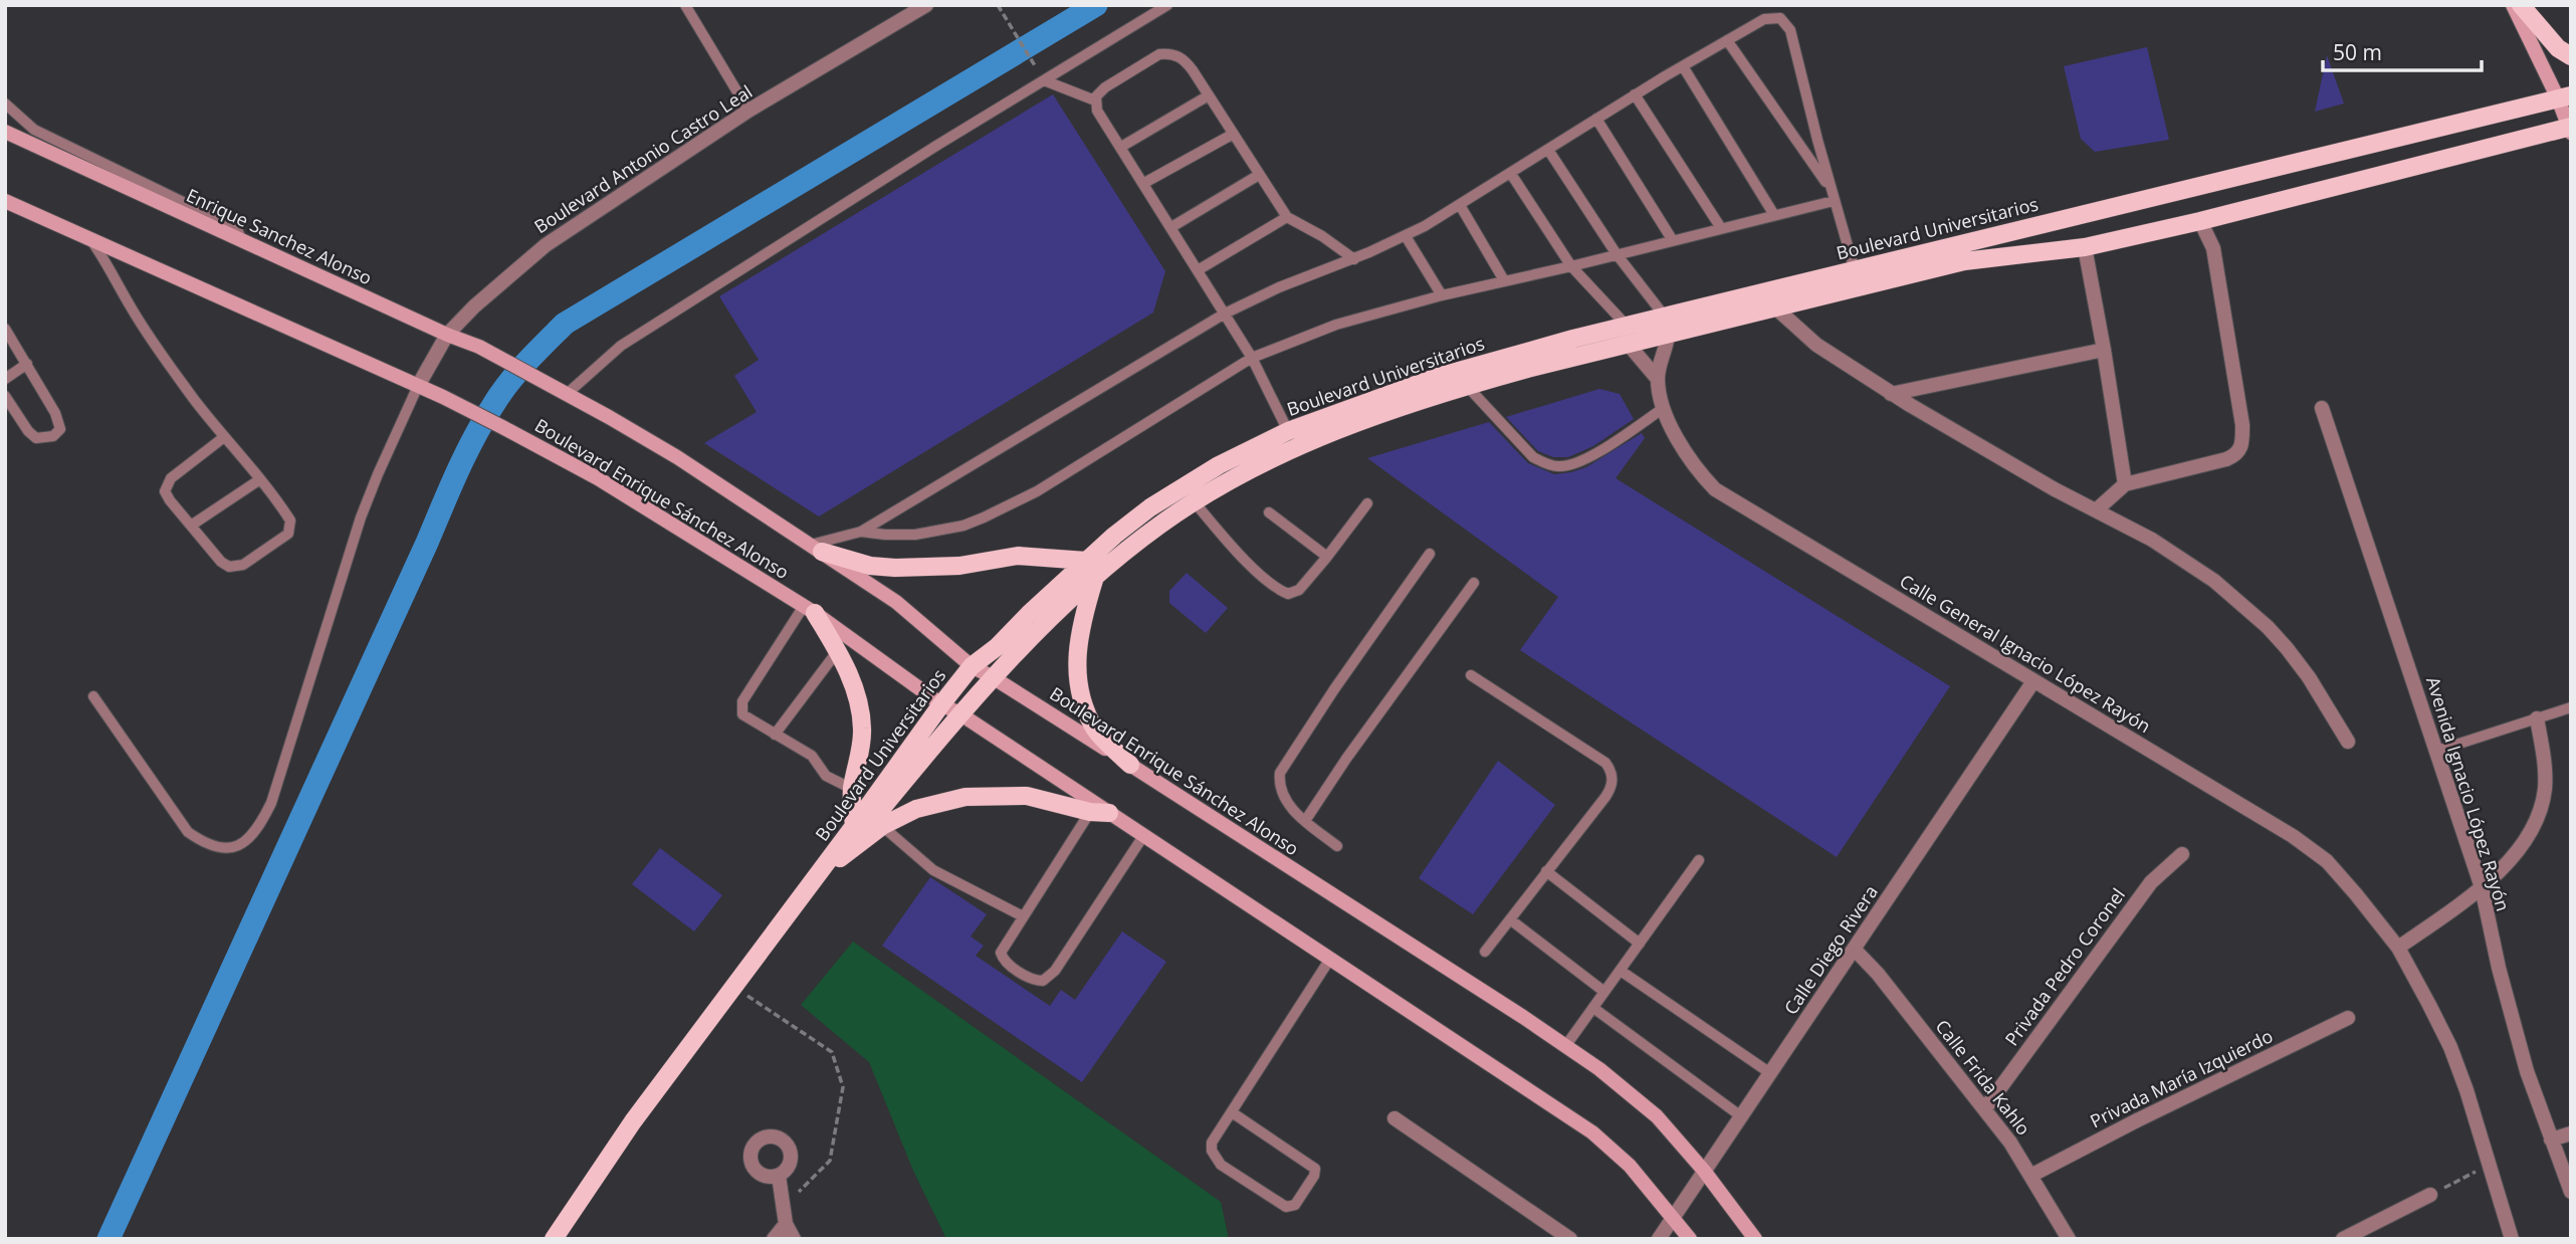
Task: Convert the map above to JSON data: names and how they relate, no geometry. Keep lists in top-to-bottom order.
{
  "streets": {
    "main road": ["Boulevard Universitarios"],
    "street": [
      "Boulevard Antonio Castro Leal",
      "Enrique Sanchez Alonso",
      "Boulevard Enrique Sánchez Alonso",
      "Calle General Ignacio López Rayón",
      "Avenida Ignacio López Rayón",
      "Calle Diego Rivera",
      "Privada Pedro Coronel",
      "Calle Frida Kahlo",
      "Privada María Izquierdo"
    ]
  },
  "crossings": [
    ["Boulevard Antonio Castro Leal", "Enrique Sanchez Alonso"],
    ["Boulevard Antonio Castro Leal", "Boulevard Enrique Sánchez Alonso"],
    ["Boulevard Universitarios", "Boulevard Enrique Sánchez Alonso"],
    ["Enrique Sanchez Alonso", "Boulevard Enrique Sánchez Alonso"],
    ["Boulevard Enrique Sánchez Alonso", "Calle Diego Rivera"],
    ["Calle General Ignacio López Rayón", "Calle Diego Rivera"],
    ["Calle Diego Rivera", "Calle Frida Kahlo"],
    ["Privada Pedro Coronel", "Calle Frida Kahlo"],
    ["Calle Frida Kahlo", "Privada María Izquierdo"]
  ],
  "scale_bar": "50 m"
}
